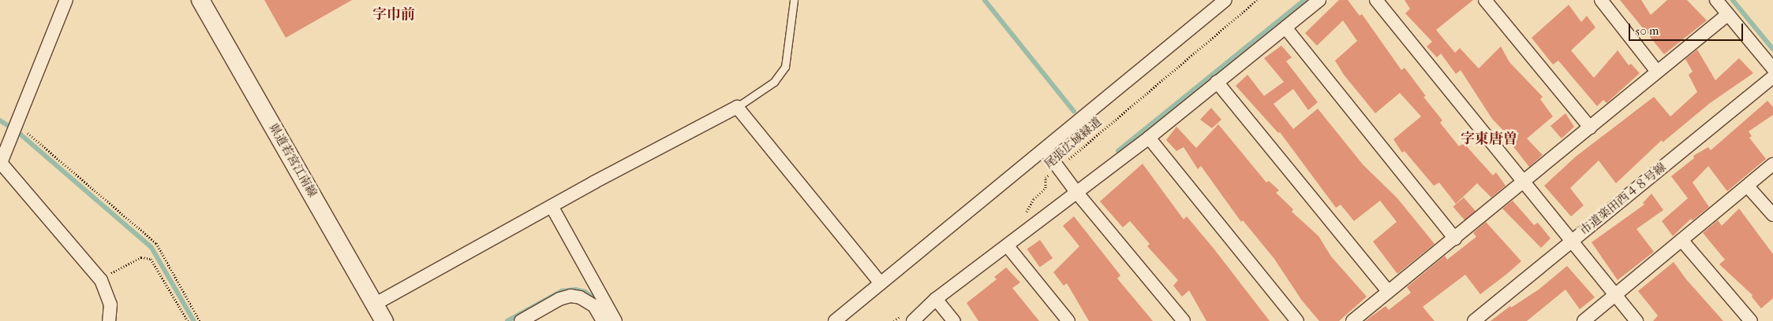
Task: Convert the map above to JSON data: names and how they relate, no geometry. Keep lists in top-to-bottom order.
{
  "streets": {
    "main road": ["県道若宮江南線"],
    "street": ["市道楽田西４８号線"],
    "path": ["尾張広域緑道"]
  },
  "districts": ["字巾前", "字東唐曽"],
  "scale_bar": "50 m"
}
